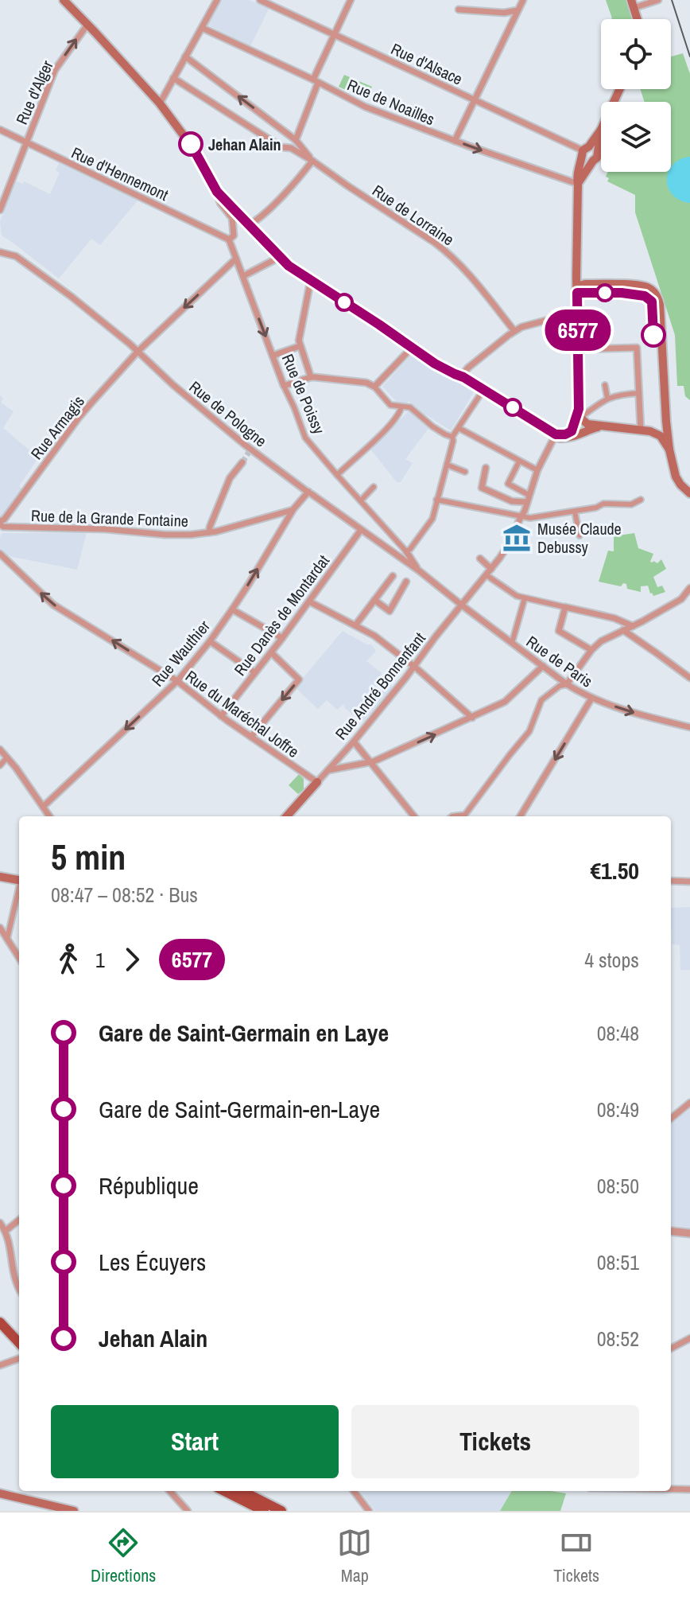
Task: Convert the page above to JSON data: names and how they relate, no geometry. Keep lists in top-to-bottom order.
{
  "streets": {
    "street": [
      "Rue d'Alsace",
      "Rue d'Alger",
      "Rue de Noailles",
      "Rue d'Hennemont",
      "Rue de Lorraine",
      "Rue de Poissy",
      "Rue de Pologne",
      "Rue Armagis",
      "Rue de la Grande Fontaine",
      "Rue Danès de Montardat",
      "Rue Wauthier",
      "Rue de Paris",
      "Rue André Bonnenfant",
      "Rue du Maréchal Joffre"
    ]
  },
  "crossings": [
    ["Rue d'Alger", "Rue d'Hennemont"],
    ["Rue d'Hennemont", "Rue de Poissy"],
    ["Rue de Poissy", "Rue de Pologne"],
    ["Rue de Poissy", "Rue Armagis"],
    ["Rue de Poissy", "Rue de Paris"],
    ["Rue de Pologne", "Rue Armagis"],
    ["Rue de Pologne", "Rue Danès de Montardat"],
    ["Rue de Pologne", "Rue Wauthier"],
    ["Rue de Pologne", "Rue de Paris"],
    ["Rue Armagis", "Rue de la Grande Fontaine"],
    ["Rue de la Grande Fontaine", "Rue Wauthier"],
    ["Rue Danès de Montardat", "Rue du Maréchal Joffre"],
    ["Rue Wauthier", "Rue du Maréchal Joffre"],
    ["Rue de Paris", "Rue André Bonnenfant"],
    ["Rue André Bonnenfant", "Rue du Maréchal Joffre"]
  ],
  "one_way": ["Rue d'Alger", "Rue Armagis", "Rue du Maréchal Joffre"],
  "places": {
    "other": ["Jehan Alain"],
    "museum": ["Musée Claude Debussy"]
  },
  "lines": ["bus line 6577"],
  "page": {
    "on_map": "6577",
    "heading": ["5 min", "08:47 – 08:52 · Bus", "€1.50"],
    "legs": ["1", "6577", "4 stops"],
    "list": [
      {
        "name": "Gare de Saint-Germain en Laye",
        "value": "08:48"
      },
      {
        "name": "Gare de Saint-Germain-en-Laye",
        "value": "08:49"
      },
      {
        "name": "République",
        "value": "08:50"
      },
      {
        "name": "Les Écuyers",
        "value": "08:51"
      },
      {
        "name": "Jehan Alain",
        "value": "08:52"
      }
    ],
    "buttons": ["Start", "Tickets"],
    "tabs": ["Directions", "Map", "Tickets"]
  }
}
